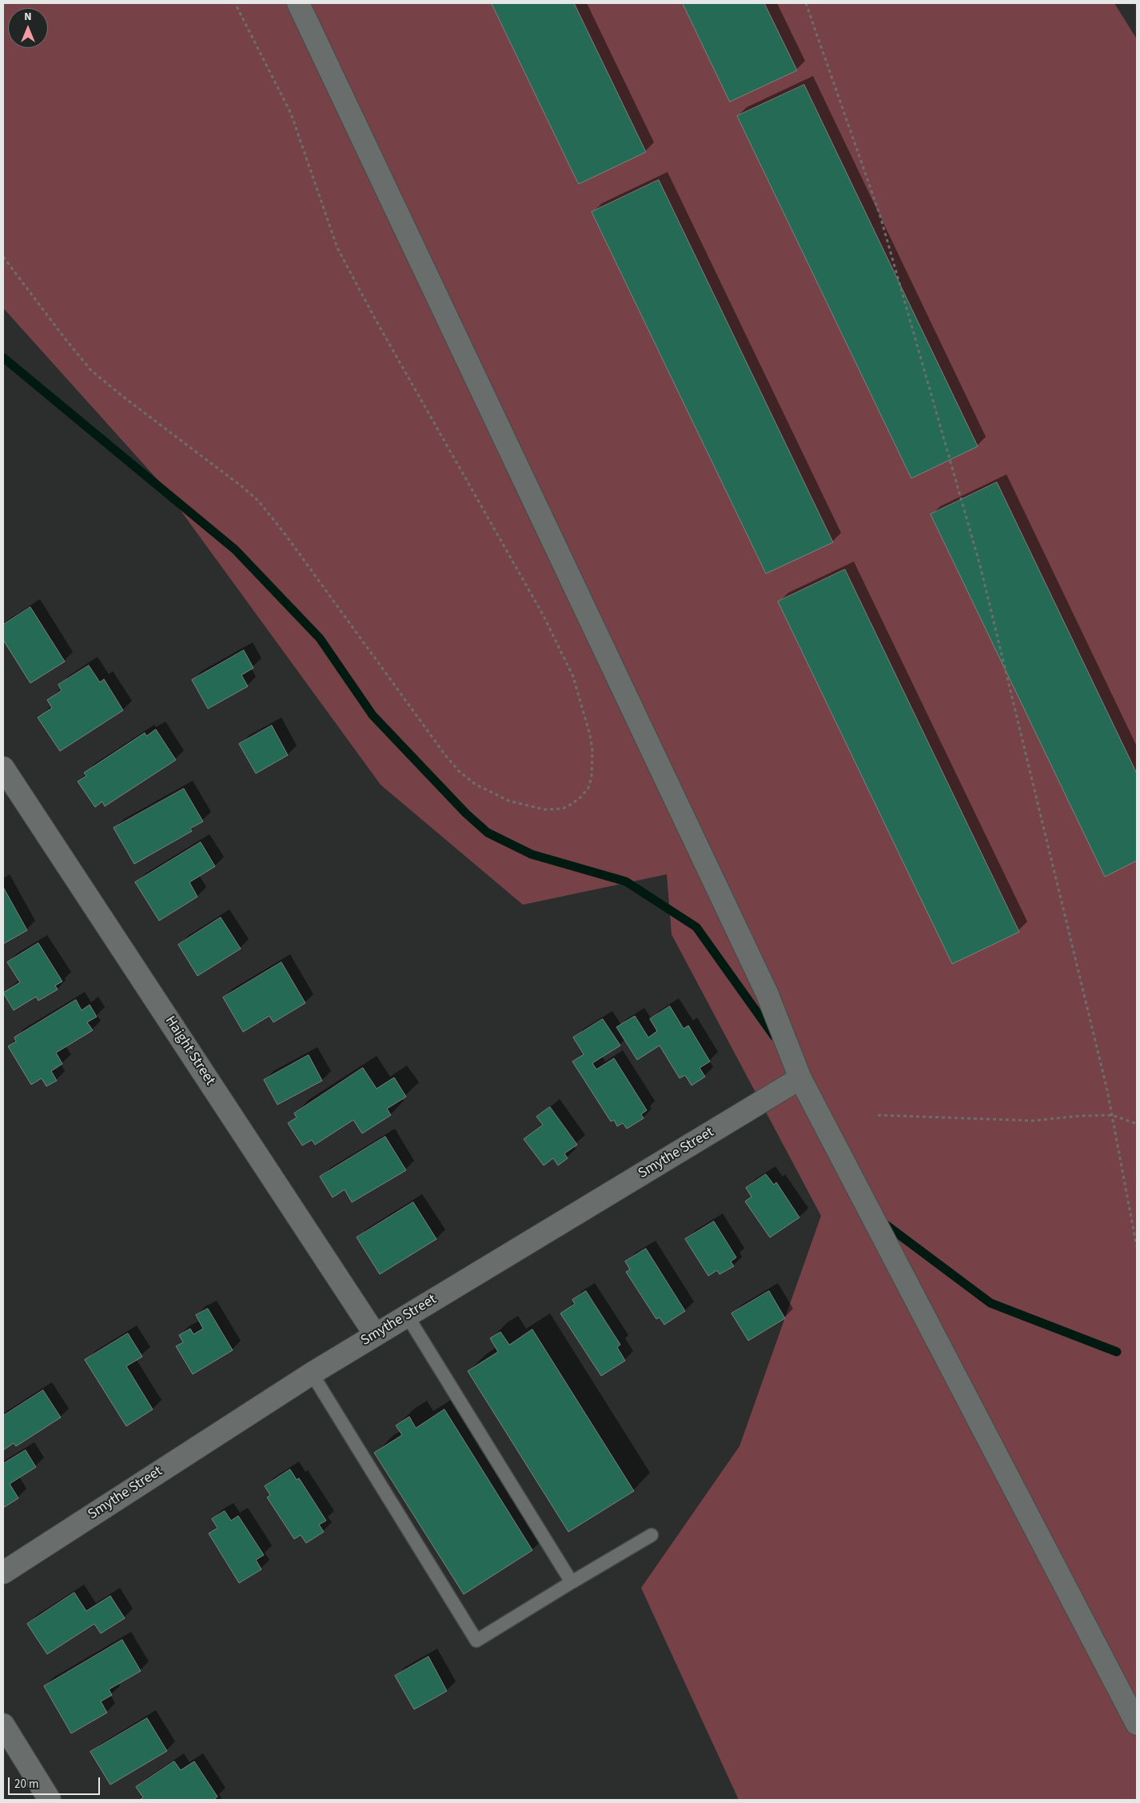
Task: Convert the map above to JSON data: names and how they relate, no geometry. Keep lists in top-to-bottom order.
{
  "streets": {
    "street": ["Haight Street", "Smythe Street"]
  },
  "crossings": [
    ["Haight Street", "Smythe Street"]
  ],
  "scale_bar": "20 m",
  "north": "top"
}
